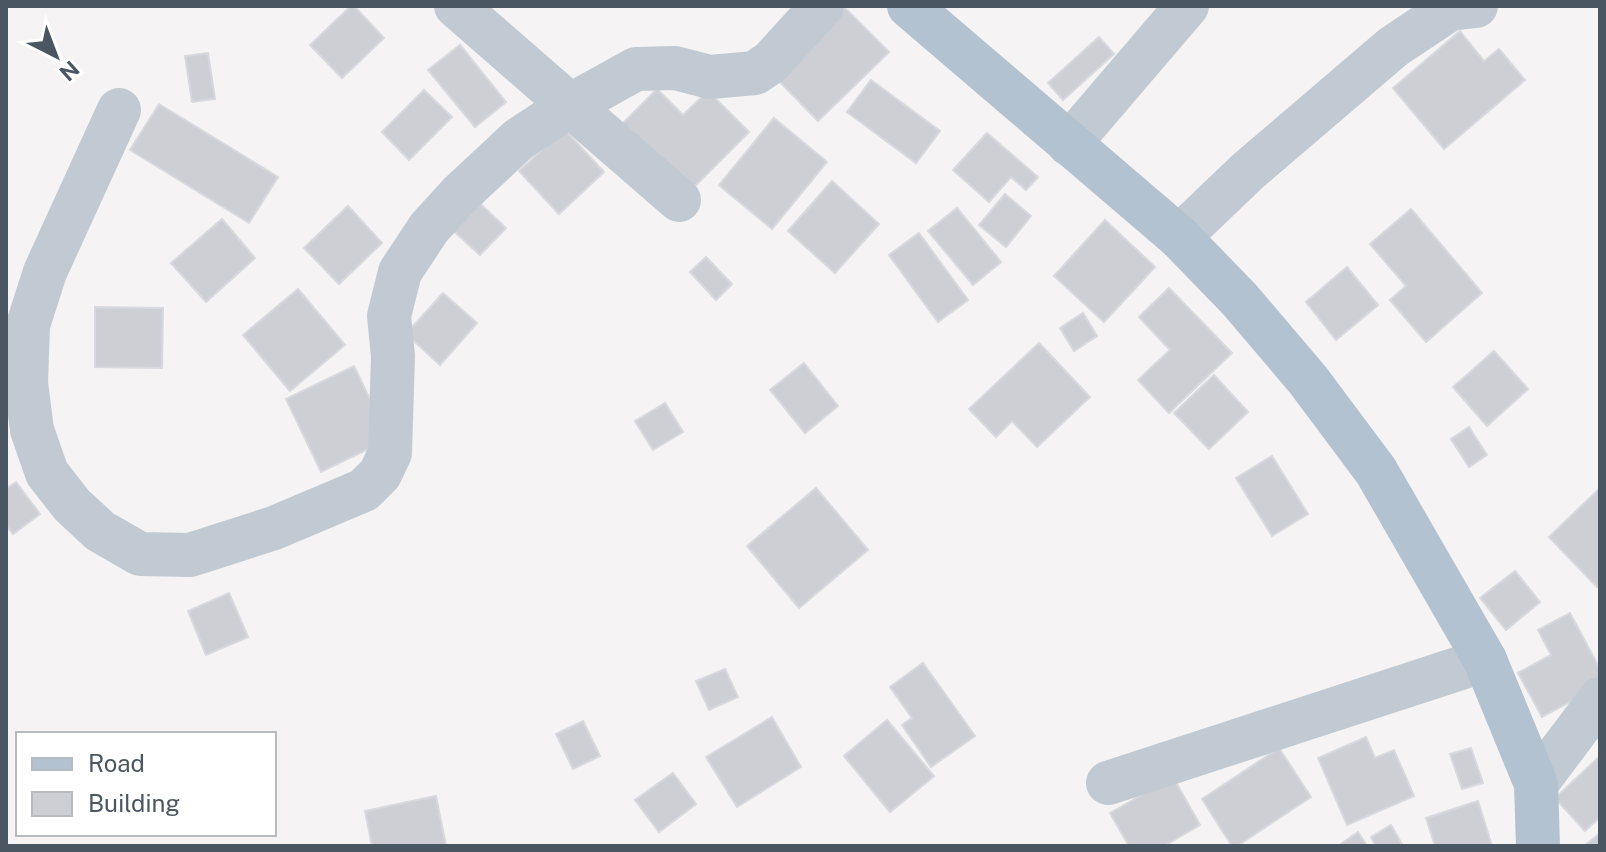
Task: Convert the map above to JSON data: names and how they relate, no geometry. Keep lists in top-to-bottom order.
{
  "legend": ["Road", "Building"],
  "north": "bottom right"
}
